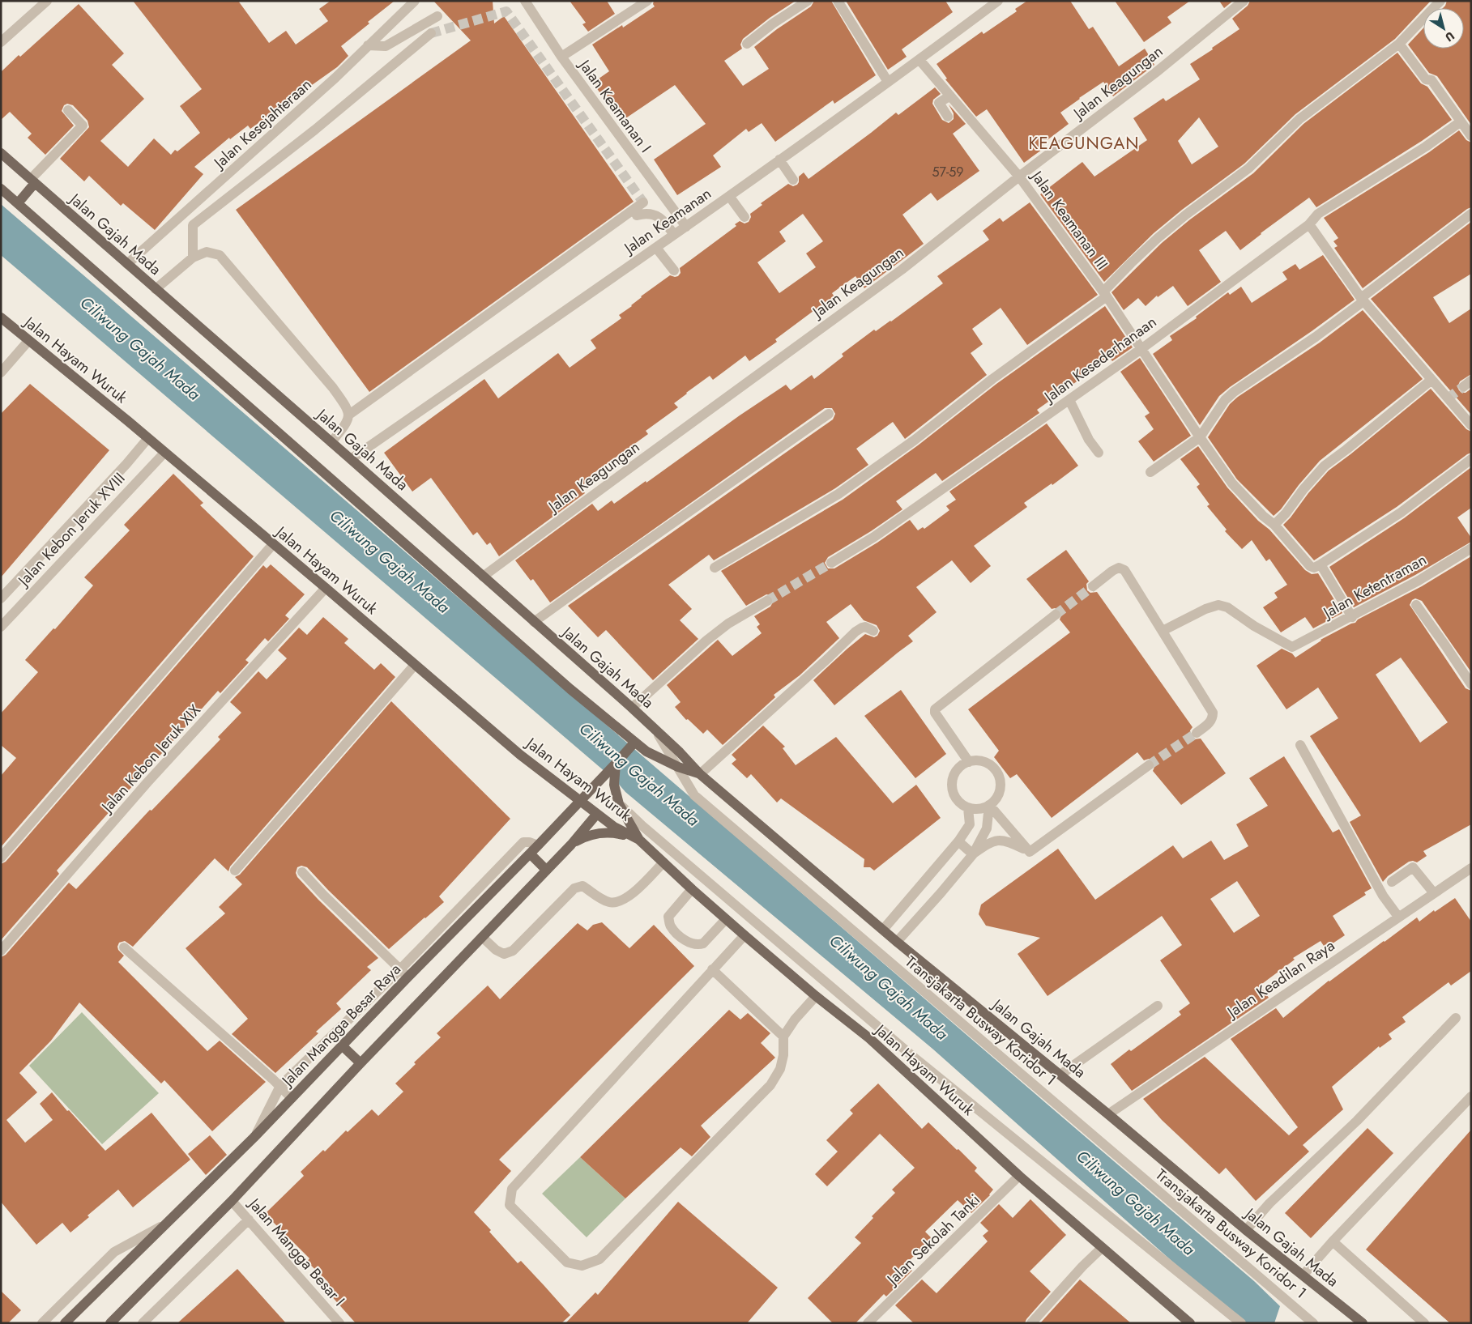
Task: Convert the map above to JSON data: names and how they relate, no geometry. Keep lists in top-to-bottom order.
{
  "streets": {
    "main road": ["Jalan Gajah Mada", "Jalan Hayam Wuruk", "Jalan Mangga Besar Raya"],
    "street": [
      "Jalan Keagungan",
      "Jalan Keamanan I",
      "Jalan Kesejahteraan",
      "Jalan Keamanan",
      "Jalan Keamanan III",
      "Jalan Kesederhanaan",
      "Jalan Kebon Jeruk XVIII",
      "Jalan Ketentraman",
      "Jalan Kebon Jeruk XIX",
      "Jalan Keadilan Raya",
      "Transjakarta Busway Koridor 1",
      "Jalan Sekolah Tanki",
      "Jalan Mangga Besar I"
    ]
  },
  "crossings": [
    ["Jalan Keagungan", "Jalan Keamanan III"],
    ["Jalan Keagungan", "Jalan Gajah Mada"],
    ["Jalan Keamanan I", "Jalan Keamanan"],
    ["Jalan Kesejahteraan", "Jalan Gajah Mada"],
    ["Jalan Keamanan", "Jalan Keamanan III"],
    ["Jalan Keamanan", "Jalan Gajah Mada"],
    ["Jalan Keamanan III", "Jalan Kesederhanaan"],
    ["Jalan Gajah Mada", "Jalan Keadilan Raya"],
    ["Jalan Gajah Mada", "Transjakarta Busway Koridor 1"],
    ["Jalan Gajah Mada", "Jalan Mangga Besar Raya"],
    ["Jalan Hayam Wuruk", "Jalan Kebon Jeruk XVIII"],
    ["Jalan Hayam Wuruk", "Jalan Kebon Jeruk XIX"],
    ["Jalan Hayam Wuruk", "Jalan Mangga Besar Raya"],
    ["Jalan Hayam Wuruk", "Jalan Sekolah Tanki"]
  ],
  "districts": ["KEAGUNGAN"],
  "water": ["Ciliwung Gajah Mada"],
  "house_numbers": ["57-59"],
  "north": "bottom right"
}
